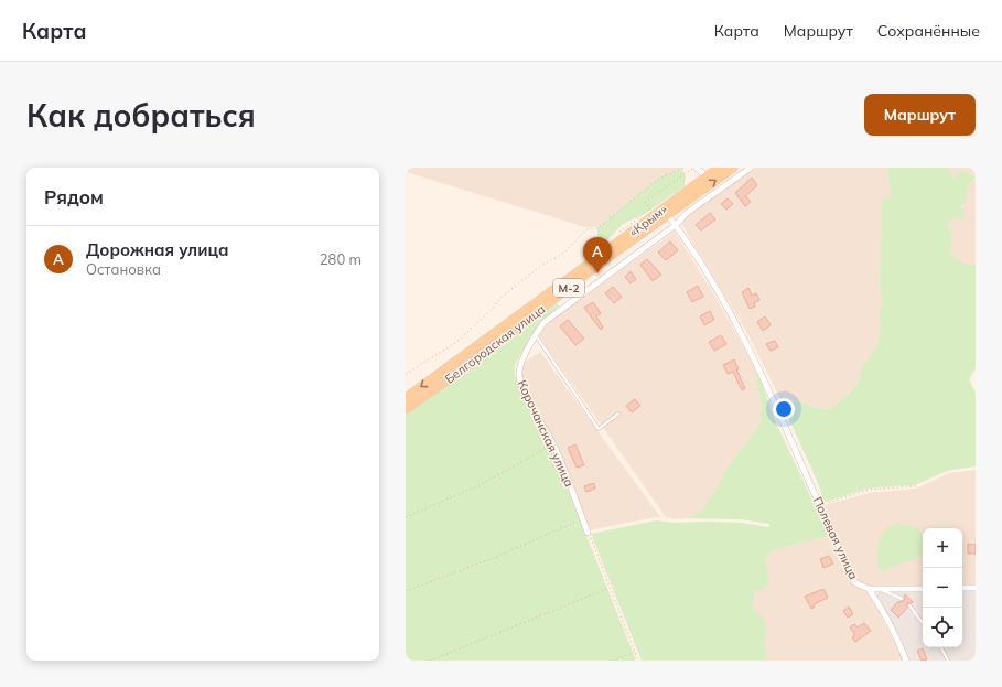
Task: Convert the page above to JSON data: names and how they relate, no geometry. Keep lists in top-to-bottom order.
{
  "streets": {
    "main road": ["«Крым»", "М-2", "Белгородская улица"],
    "street": ["Корочанская улица", "Полевая улица"]
  },
  "crossings": [
    ["Белгородская улица", "Полевая улица"]
  ],
  "one_way": ["«Крым»"],
  "page": {
    "header": "Карта",
    "nav": ["Карта", "Маршрут", "Сохранённые"],
    "buttons": "Маршрут",
    "title": "Как добраться",
    "heading": "Рядом",
    "list": [
      {
        "mark": "A",
        "name": "Дорожная улица",
        "note": "Остановка",
        "value": "280 m"
      }
    ],
    "pins": "A",
    "map_buttons": ["+", "−"]
  }
}
